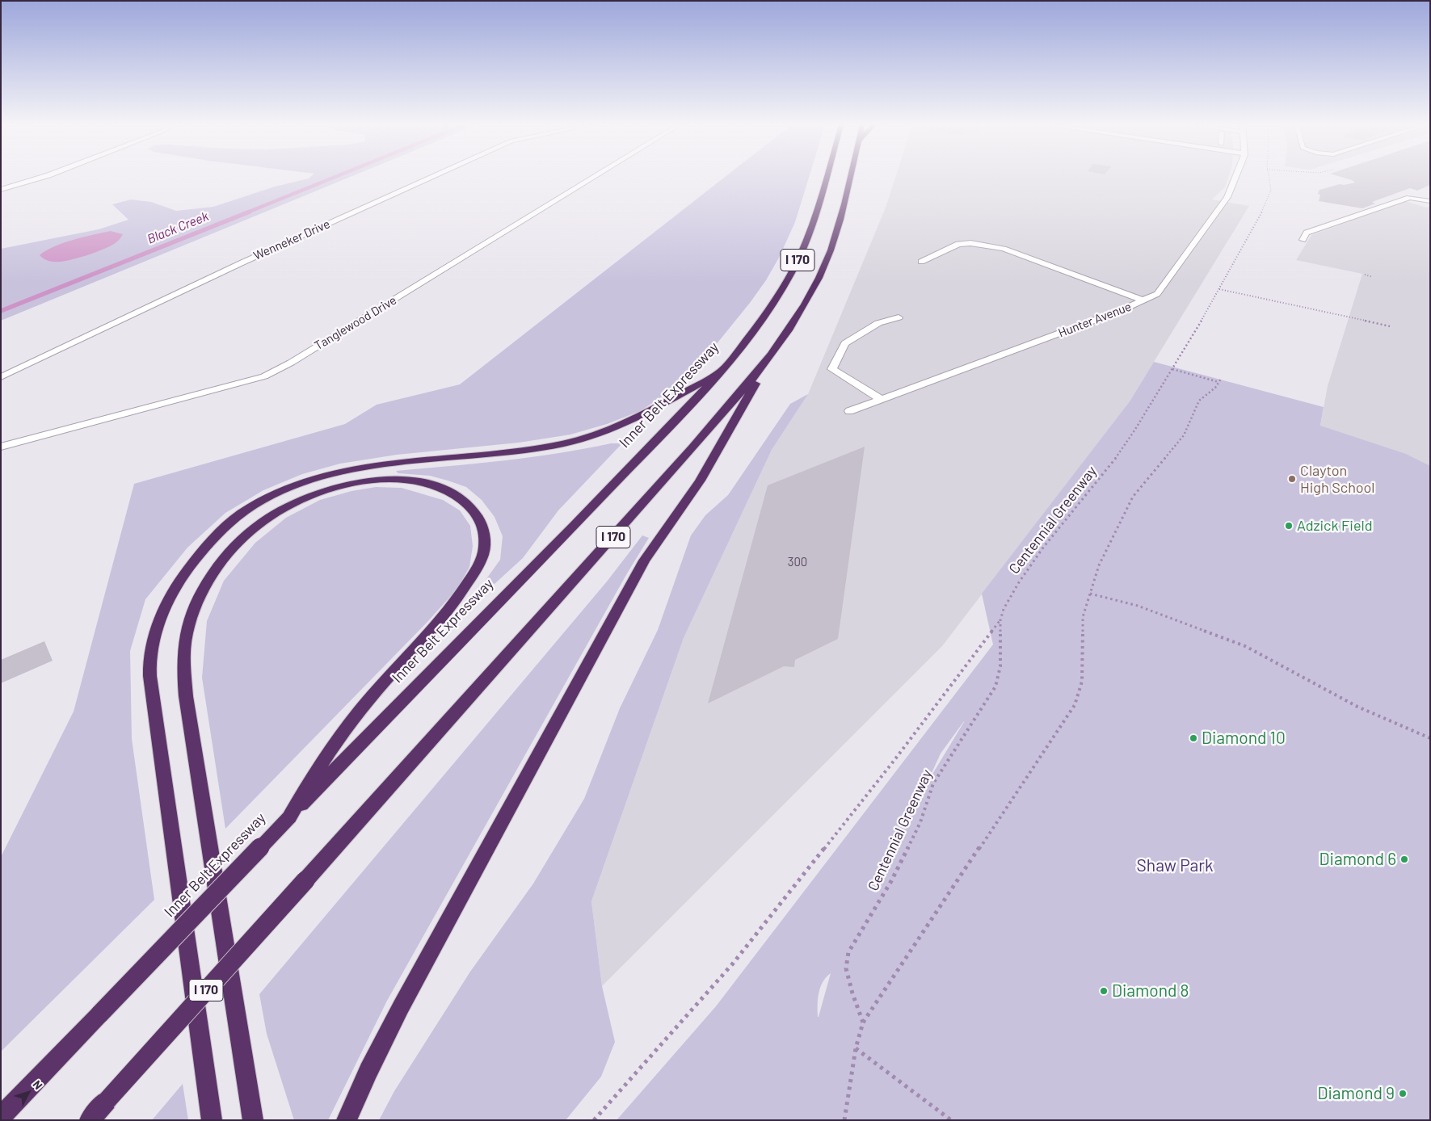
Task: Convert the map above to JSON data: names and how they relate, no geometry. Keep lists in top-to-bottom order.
{
  "streets": {
    "highway": ["I 170", "Inner Belt Expressway"],
    "street": ["Wenneker Drive", "Hunter Avenue", "Tanglewood Drive"],
    "path": ["Centennial Greenway"]
  },
  "water": ["Black Creek"],
  "parks": ["Shaw Park"],
  "places": [
    "Clayton High School",
    "Adzick Field",
    "Diamond 10",
    "Diamond 6",
    "Diamond 8",
    "Diamond 9"
  ],
  "house_numbers": ["300"],
  "north": "top right"
}
